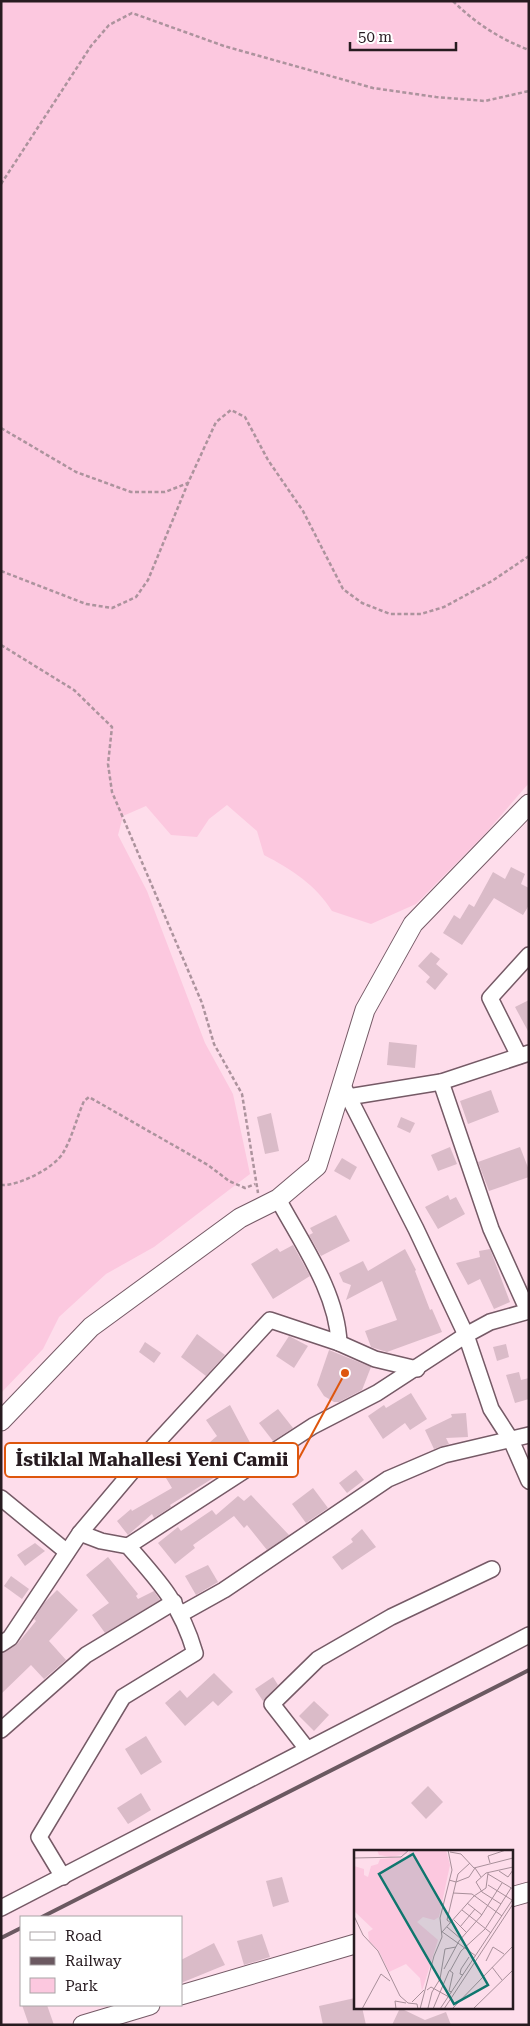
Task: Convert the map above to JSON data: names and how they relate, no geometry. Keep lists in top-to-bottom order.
{
  "places": ["İstiklal Mahallesi Yeni Camii"],
  "legend": ["Road", "Railway", "Park"],
  "scale_bar": "50 m"
}
